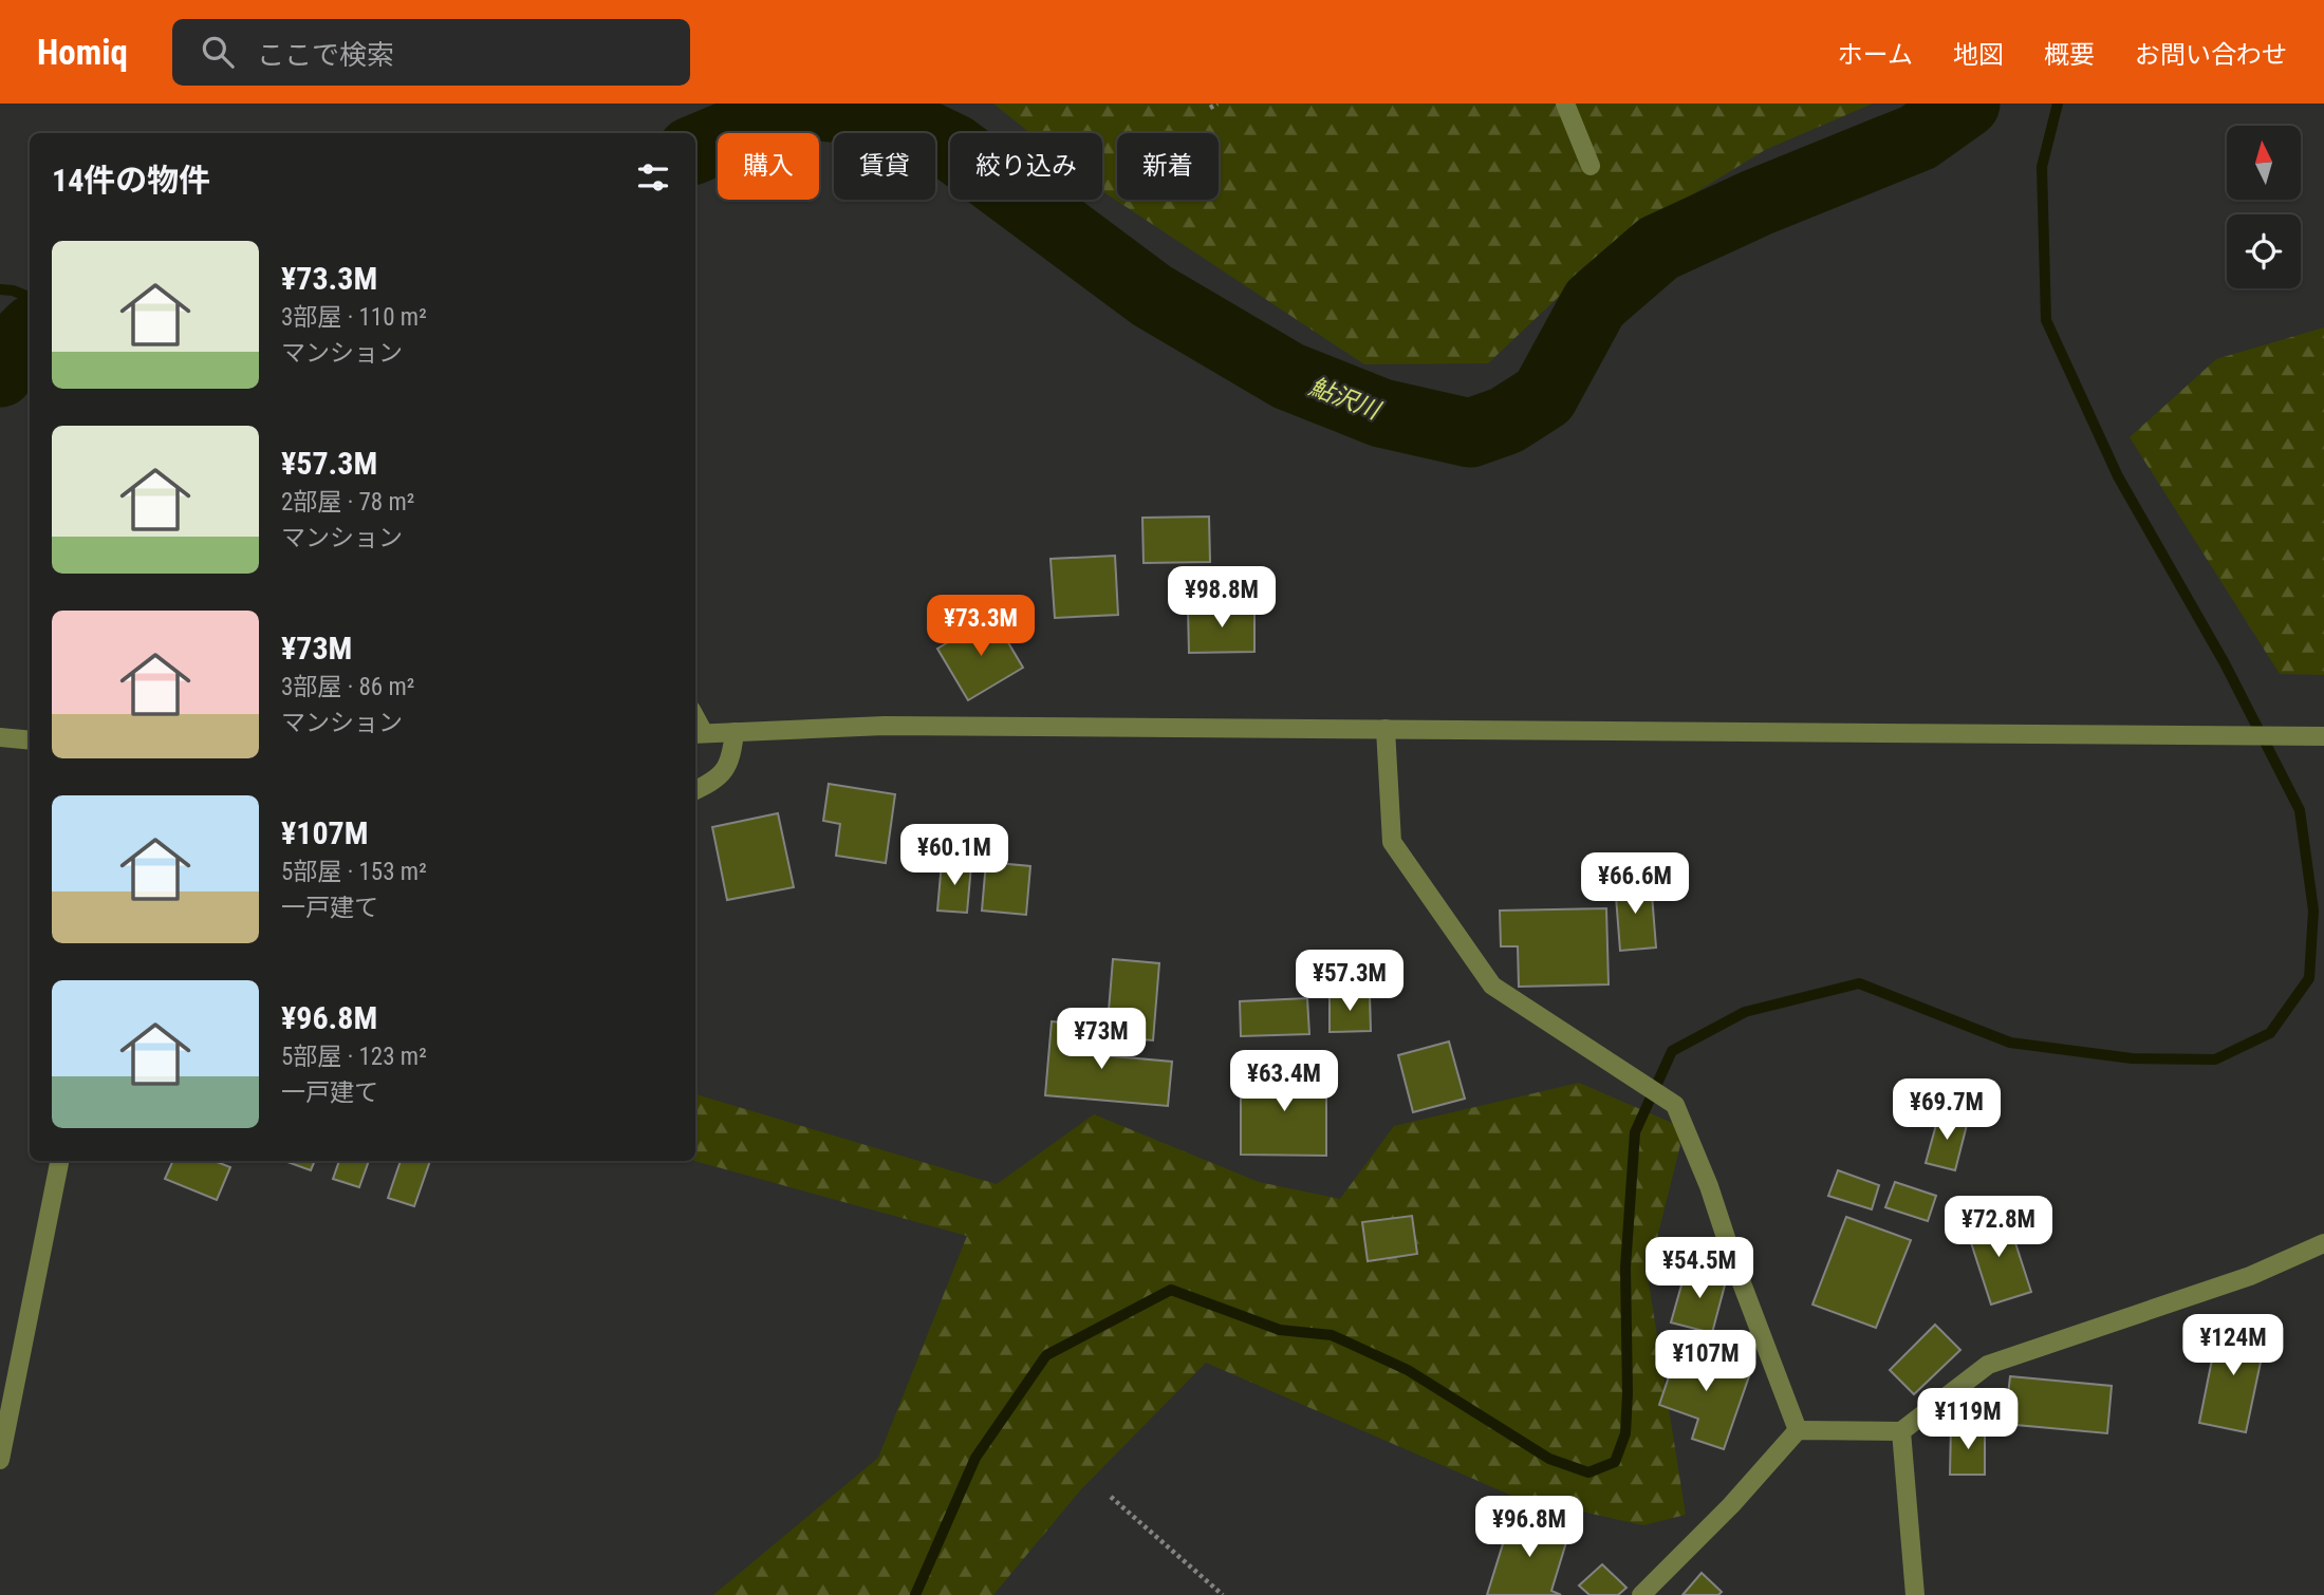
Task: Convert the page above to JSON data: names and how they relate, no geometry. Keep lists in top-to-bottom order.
{
  "water": ["鮎沢川"],
  "north": "top",
  "page": {
    "header": "Homiq",
    "search": "ここで検索",
    "nav": [
      "ホーム",
      "地図",
      "概要",
      "お問い合わせ"
    ],
    "chip": [
      "購入",
      "賃貸",
      "絞り込み",
      "新着"
    ],
    "heading": "14件の物件",
    "list": [
      {
        "name": "¥73.3M",
        "note": "3部屋 · 110 m² · マンション"
      },
      {
        "name": "¥57.3M",
        "note": "2部屋 · 78 m² · マンション"
      },
      {
        "name": "¥73M",
        "note": "3部屋 · 86 m² · マンション"
      },
      {
        "name": "¥107M",
        "note": "5部屋 · 153 m² · 一戸建て"
      },
      {
        "name": "¥96.8M",
        "note": "5部屋 · 123 m² · 一戸建て"
      }
    ],
    "price": [
      "¥98.8M",
      "¥73.3M",
      "¥60.1M",
      "¥66.6M",
      "¥57.3M",
      "¥73M",
      "¥63.4M",
      "¥69.7M",
      "¥72.8M",
      "¥54.5M",
      "¥124M",
      "¥107M",
      "¥119M",
      "¥96.8M"
    ]
  }
}
